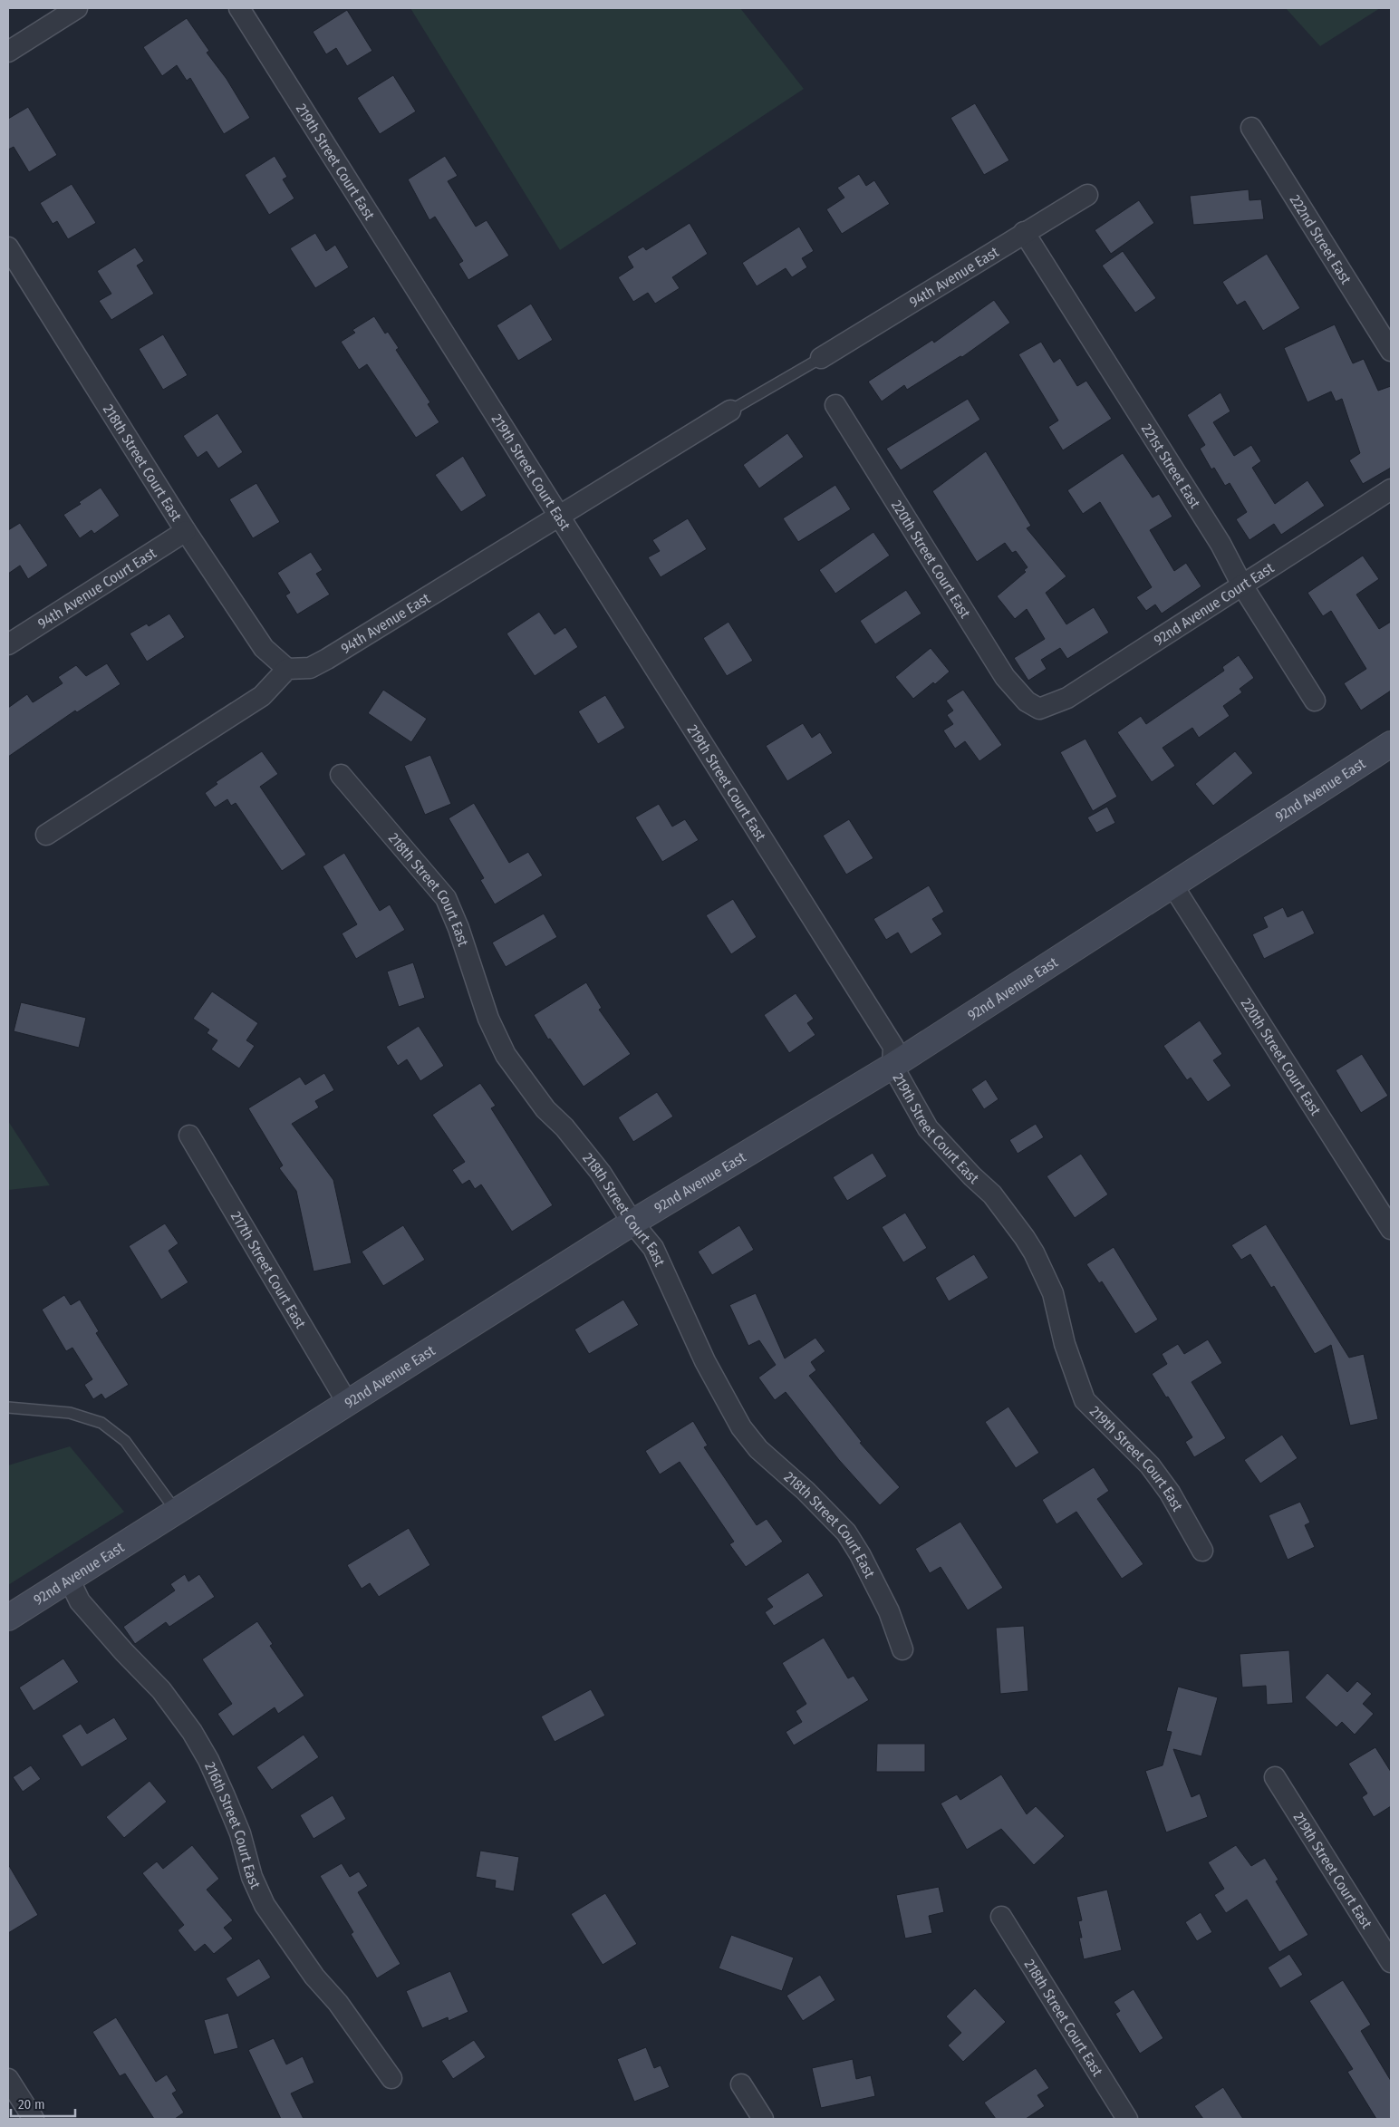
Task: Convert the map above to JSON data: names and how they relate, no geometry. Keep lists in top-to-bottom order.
{
  "streets": {
    "street": [
      "219th Street Court East",
      "222nd Street East",
      "94th Avenue East",
      "218th Street Court East",
      "221st Street East",
      "220th Street Court East",
      "94th Avenue Court East",
      "92nd Avenue Court East",
      "92nd Avenue East",
      "217th Street Court East",
      "216th Street Court East"
    ]
  },
  "crossings": [
    ["219th Street Court East", "94th Avenue East"],
    ["219th Street Court East", "92nd Avenue East"],
    ["94th Avenue East", "218th Street Court East"],
    ["94th Avenue East", "221st Street East"],
    ["218th Street Court East", "94th Avenue Court East"],
    ["218th Street Court East", "92nd Avenue East"],
    ["221st Street East", "92nd Avenue Court East"],
    ["220th Street Court East", "92nd Avenue Court East"],
    ["220th Street Court East", "92nd Avenue East"],
    ["92nd Avenue East", "217th Street Court East"],
    ["92nd Avenue East", "216th Street Court East"]
  ],
  "scale_bar": "20 m"
}
